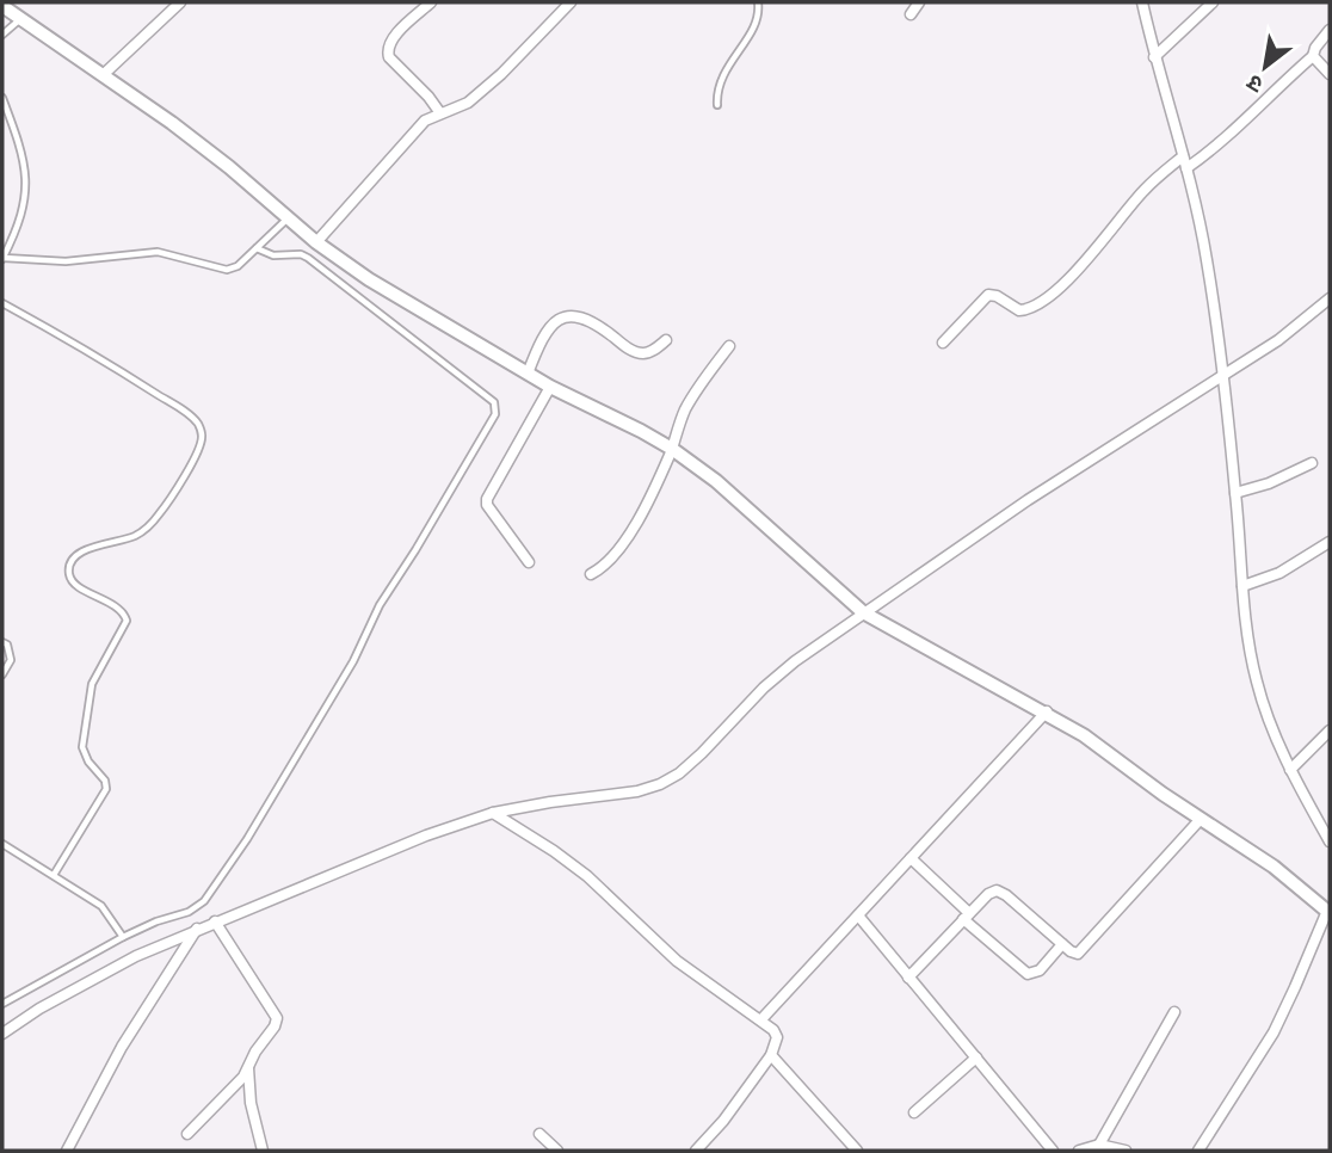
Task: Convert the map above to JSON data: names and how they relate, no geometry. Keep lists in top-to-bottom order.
{
  "north": "bottom left"
}
